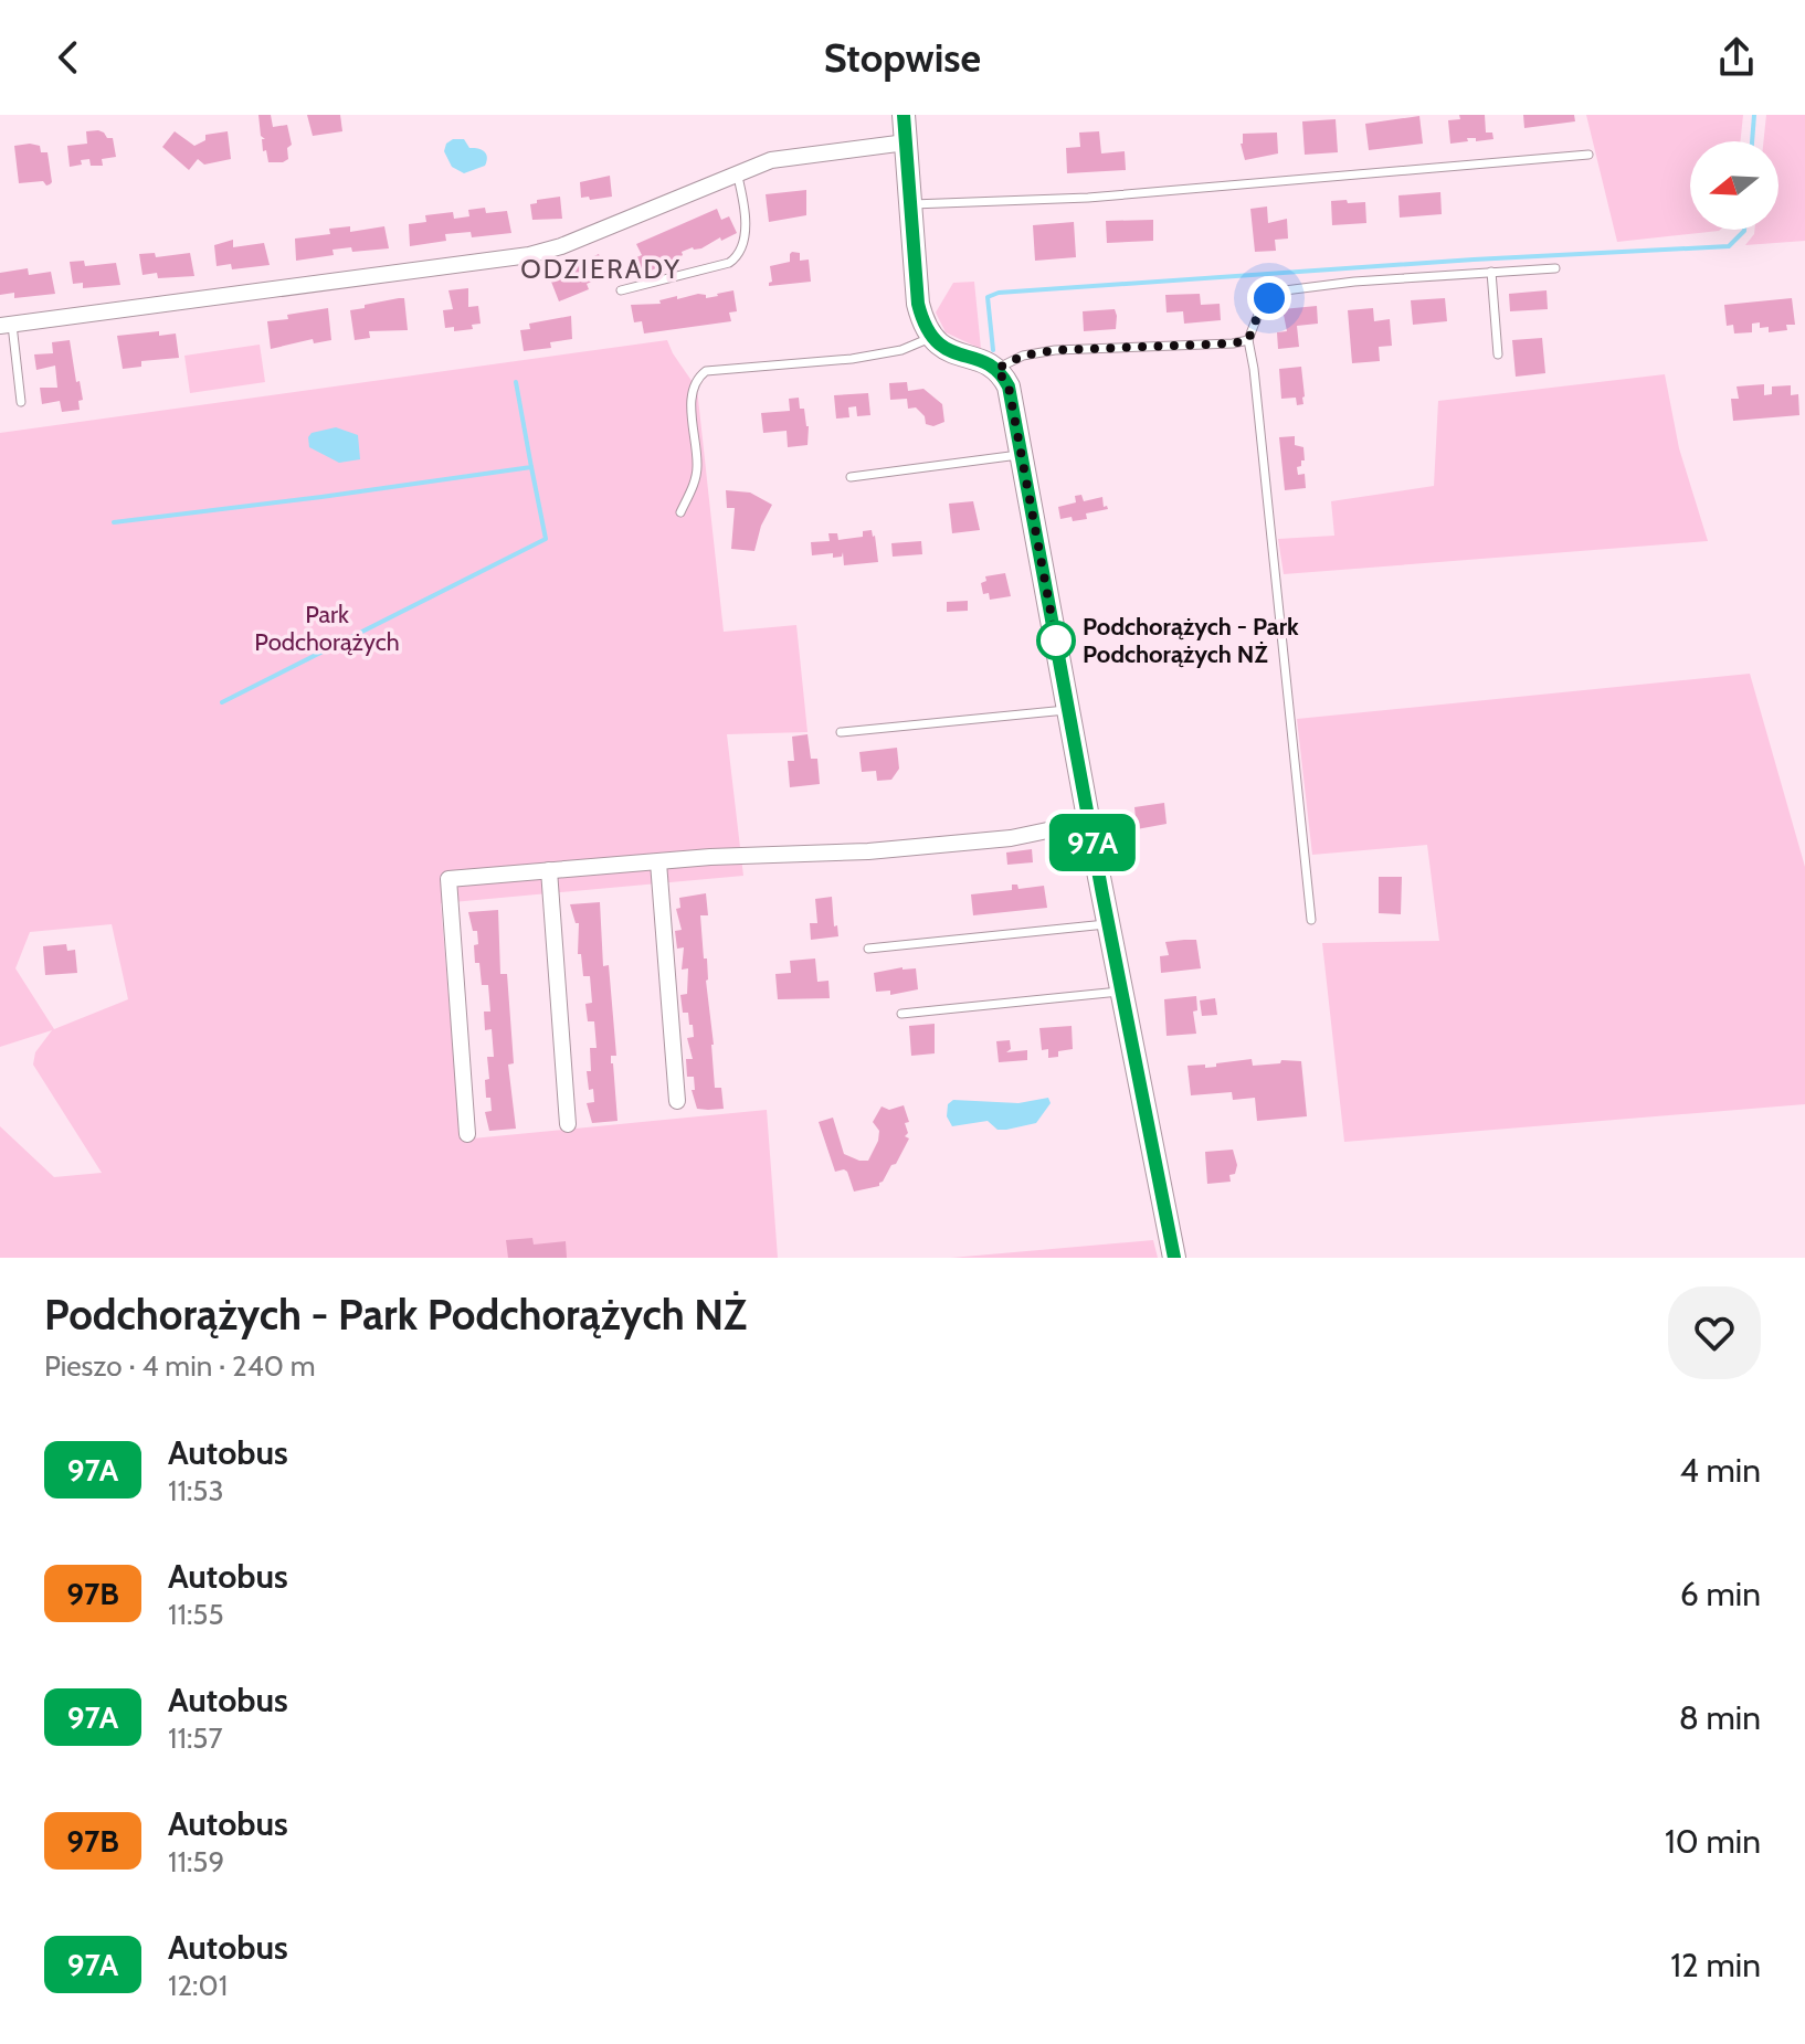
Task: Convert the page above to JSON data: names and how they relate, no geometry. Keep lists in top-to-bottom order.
{
  "districts": ["ODZIERADY"],
  "parks": ["Park Podchorążych"],
  "places": ["Podchorążych - Park Podchorążych NŻ"],
  "lines": ["bus line 97A"],
  "north": "left",
  "page": {
    "header": "Stopwise",
    "on_map": "97A",
    "heading": ["Podchorążych - Park Podchorążych NŻ", "Pieszo · 4 min · 240 m"],
    "list": [
      {
        "mark": "97A",
        "name": "Autobus",
        "note": "11:53",
        "value": "4 min"
      },
      {
        "mark": "97B",
        "name": "Autobus",
        "note": "11:55",
        "value": "6 min"
      },
      {
        "mark": "97A",
        "name": "Autobus",
        "note": "11:57",
        "value": "8 min"
      },
      {
        "mark": "97B",
        "name": "Autobus",
        "note": "11:59",
        "value": "10 min"
      },
      {
        "mark": "97A",
        "name": "Autobus",
        "note": "12:01",
        "value": "12 min"
      }
    ]
  }
}
